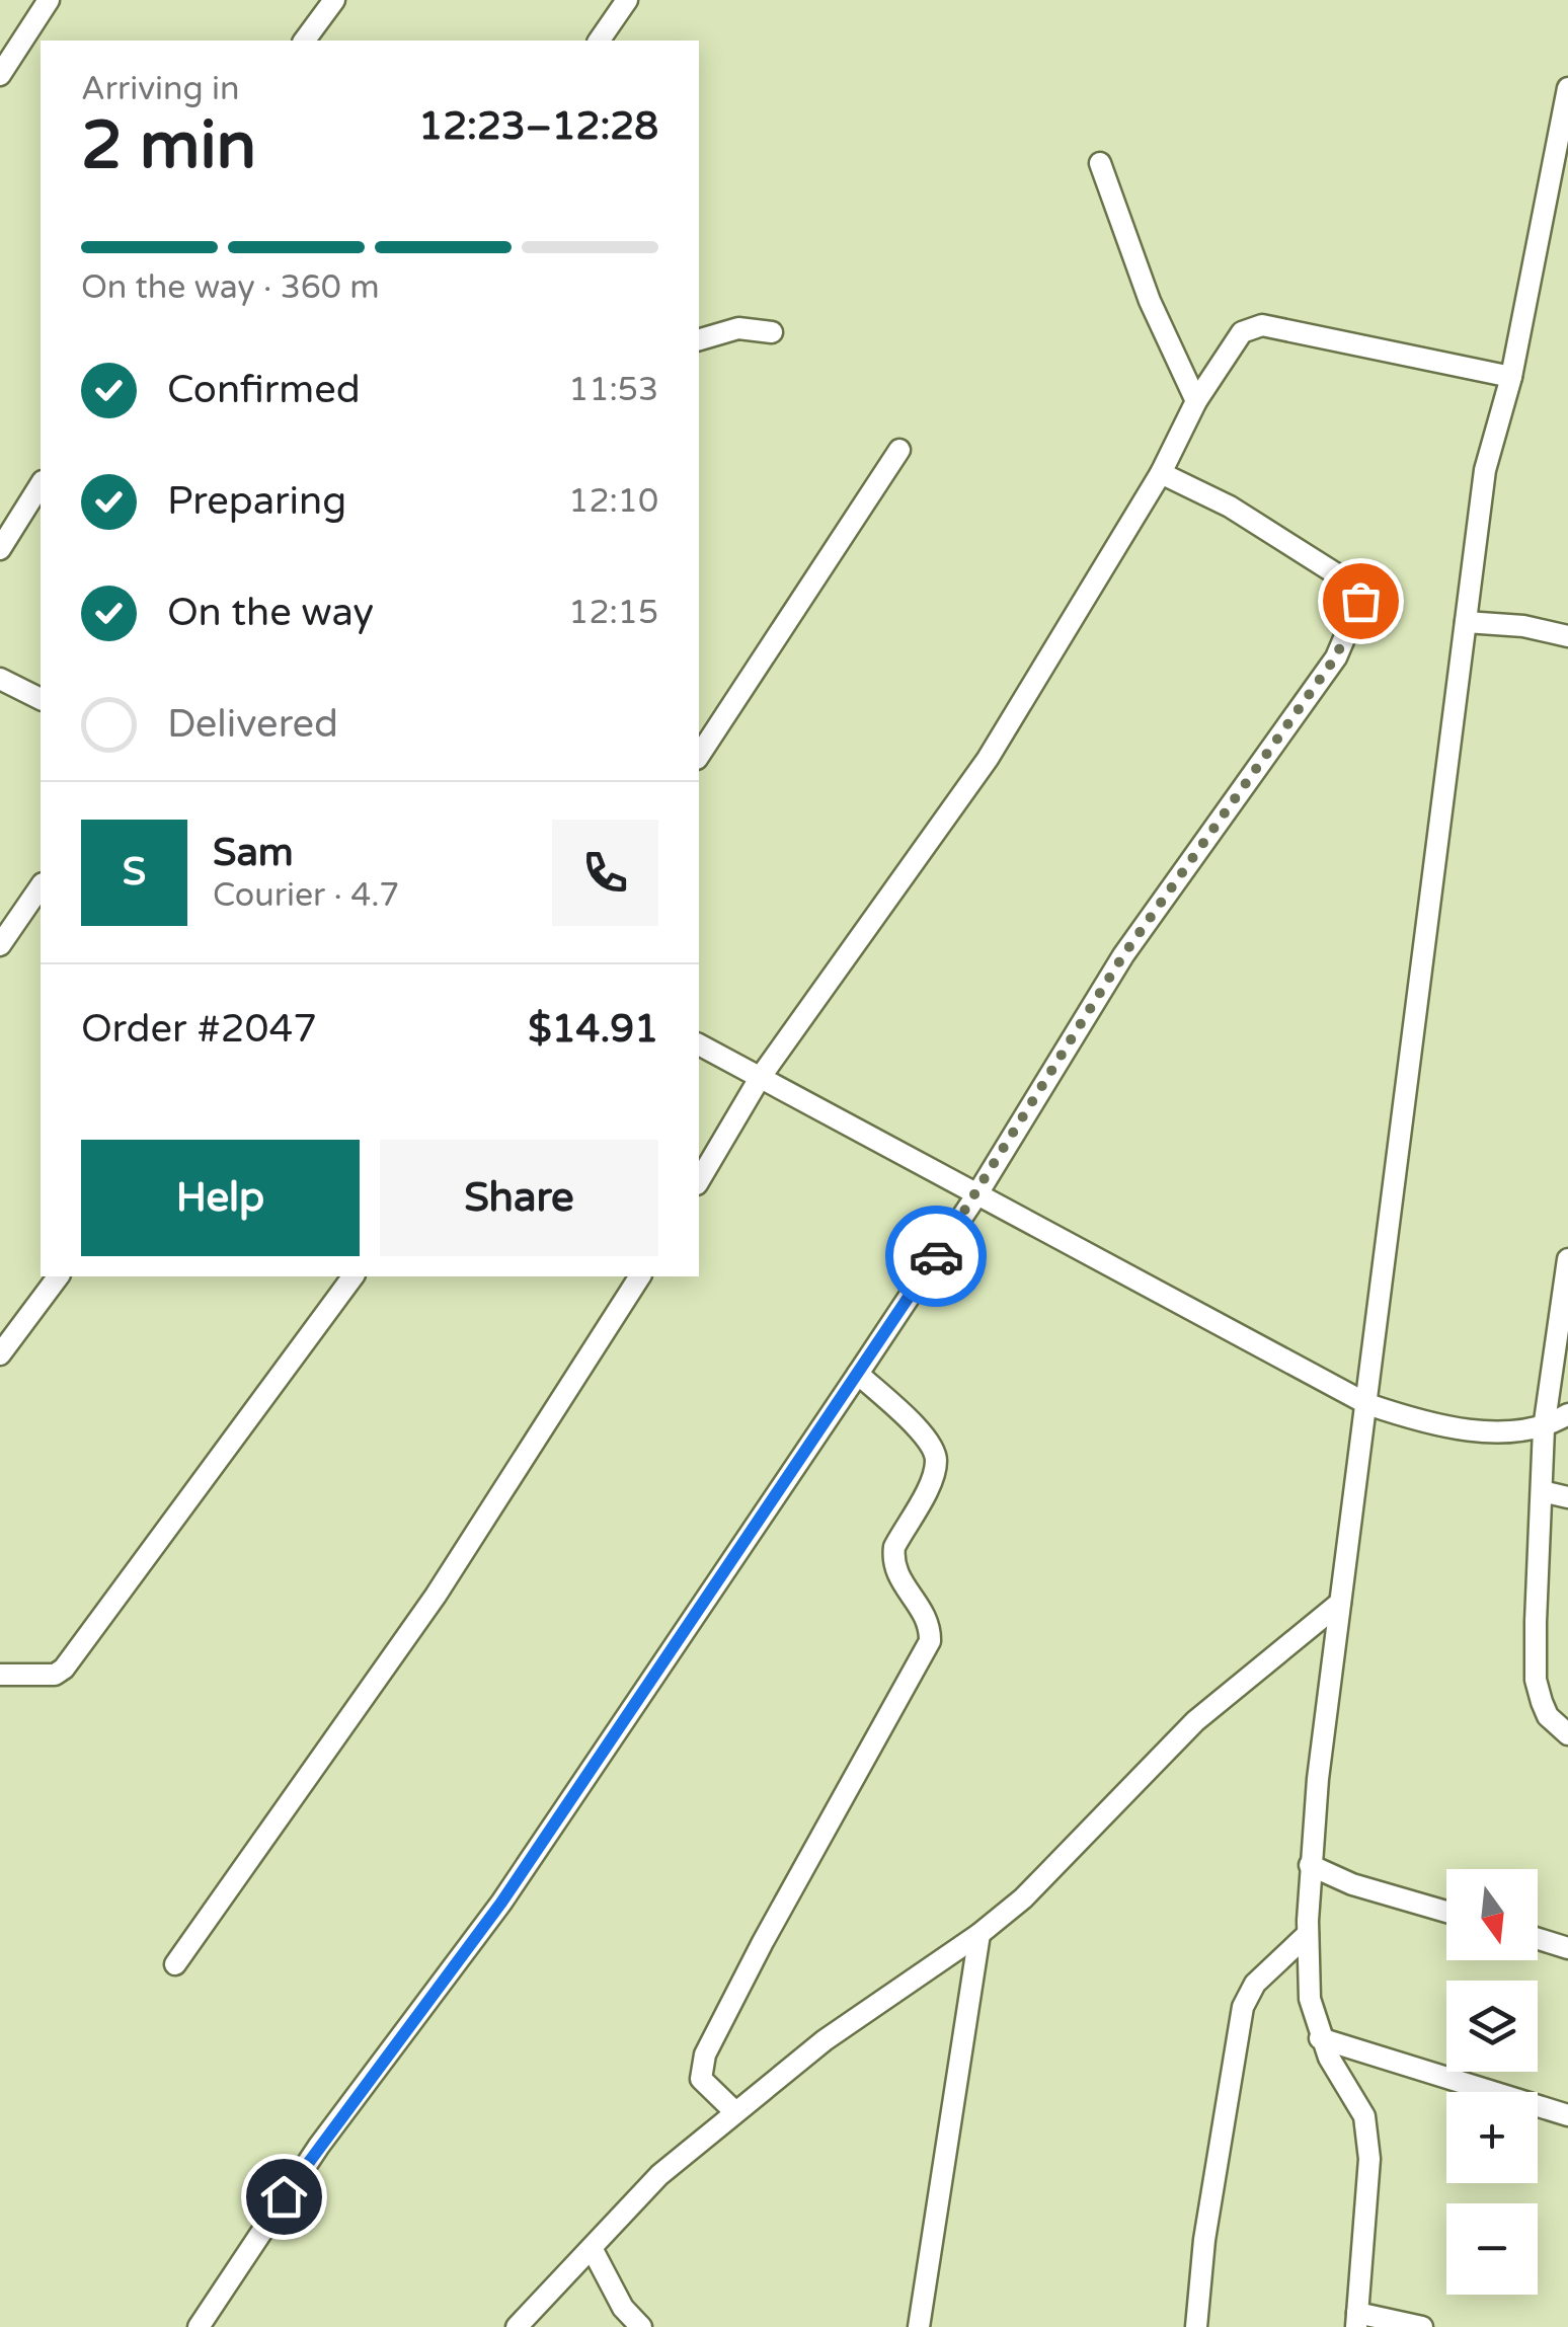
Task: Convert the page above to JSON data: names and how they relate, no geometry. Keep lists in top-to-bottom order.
{
  "north": "bottom",
  "page": {
    "heading": ["2 min", "Arriving in", "12:23–12:28"],
    "panel": [
      "Sam",
      "Courier · 4.7",
      "Order #2047",
      "$14.91"
    ],
    "bar": "On the way · 360 m",
    "list": [
      ["Confirmed", "11:53"],
      ["Preparing", "12:10"],
      ["On the way", "12:15"],
      "Delivered"
    ],
    "round": "S",
    "buttons": ["Help", "Share"],
    "map_buttons": ["+", "−"]
  }
}
